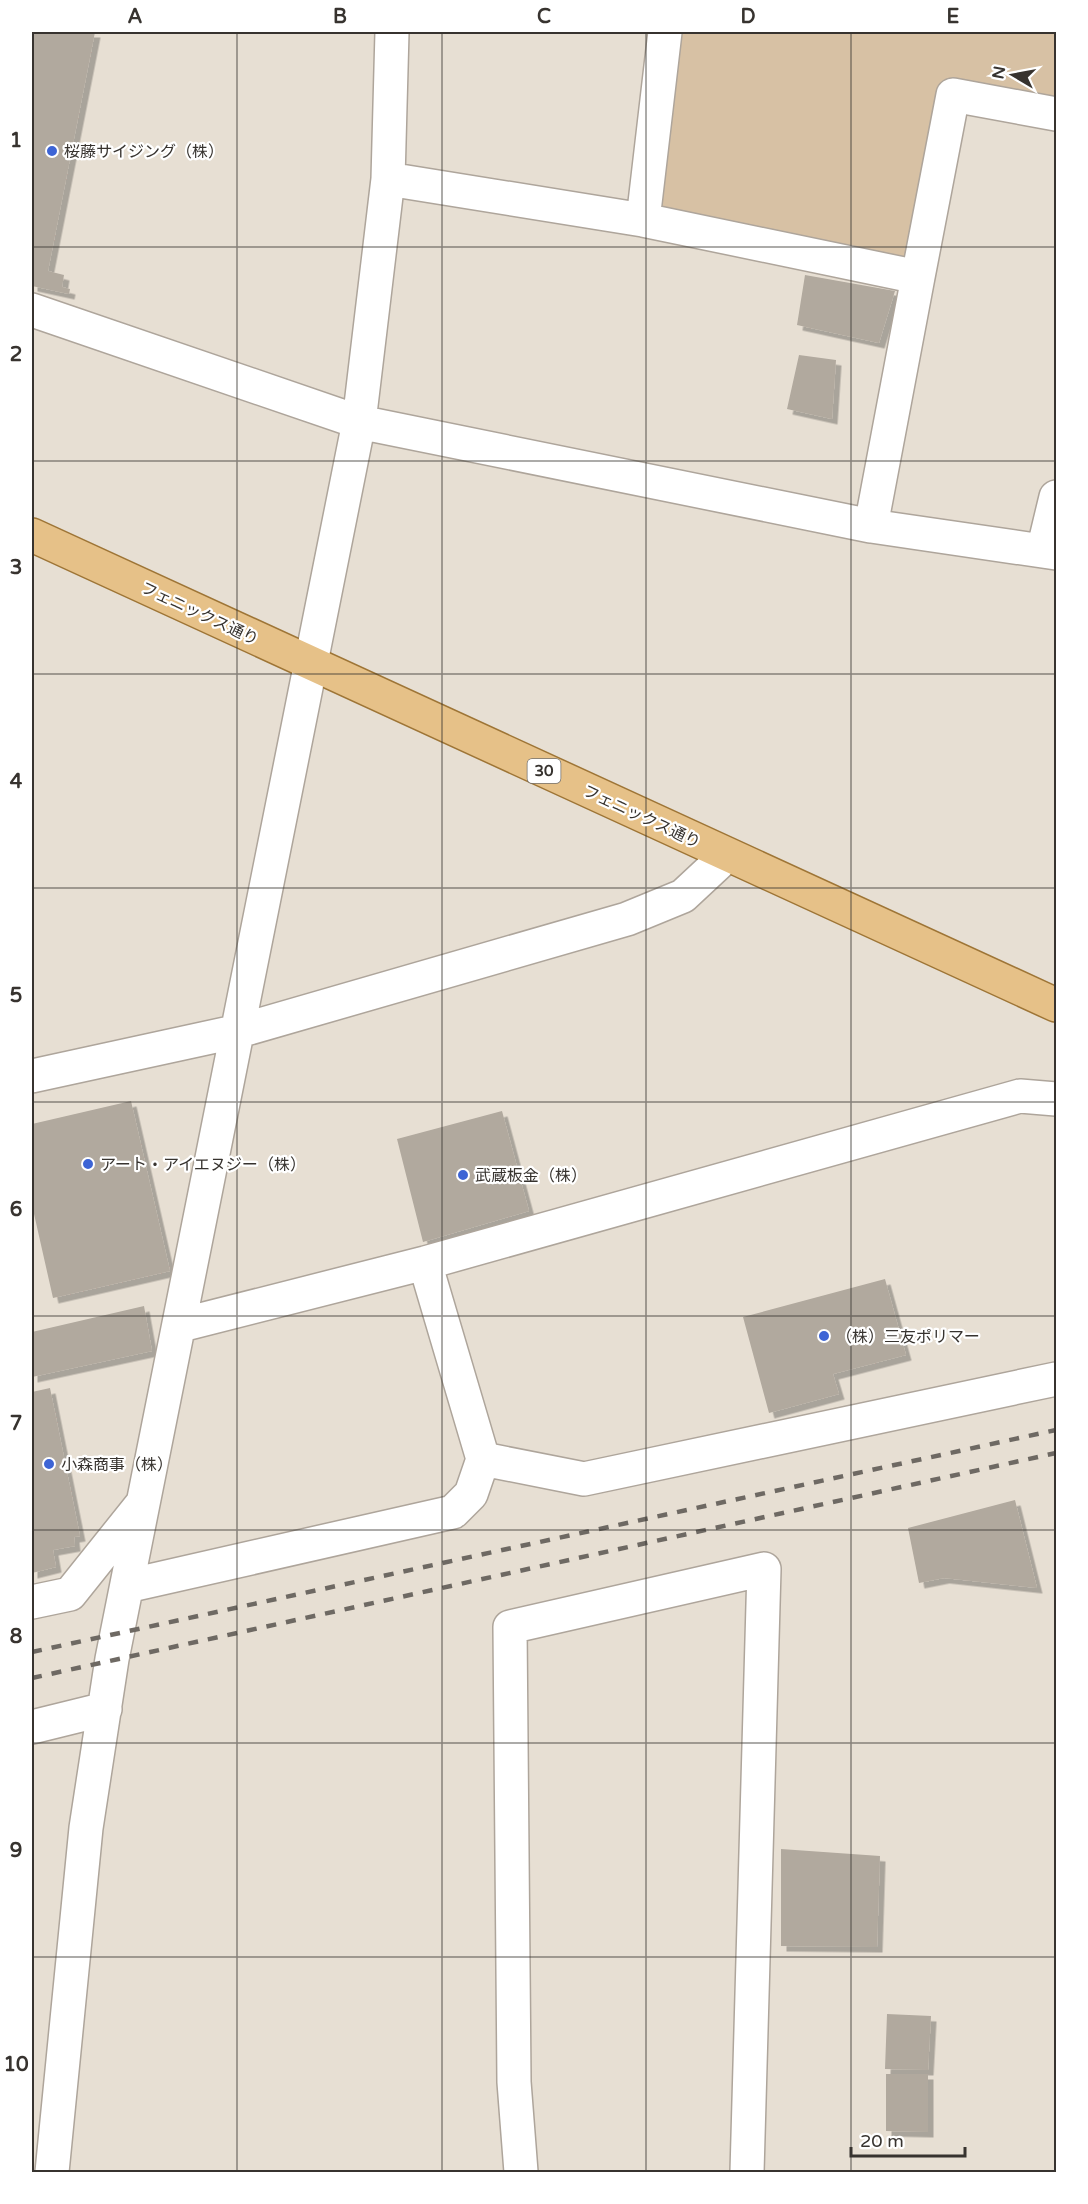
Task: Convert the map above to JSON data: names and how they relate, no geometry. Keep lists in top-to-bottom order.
{
  "streets": {
    "main road": ["フェニックス通り", "30"]
  },
  "places": [
    "桜藤サイジング（株）",
    "アート・アイエヌジー（株）",
    "武蔵板金（株）",
    "（株）三友ポリマー",
    "小森商事（株）"
  ],
  "scale_bar": "20 m",
  "north": "left",
  "grid": {
    "columns": [
      "A",
      "B",
      "C",
      "D",
      "E"
    ],
    "rows": [
      "1",
      "2",
      "3",
      "4",
      "5",
      "6",
      "7",
      "8",
      "9",
      "10"
    ]
  }
}
